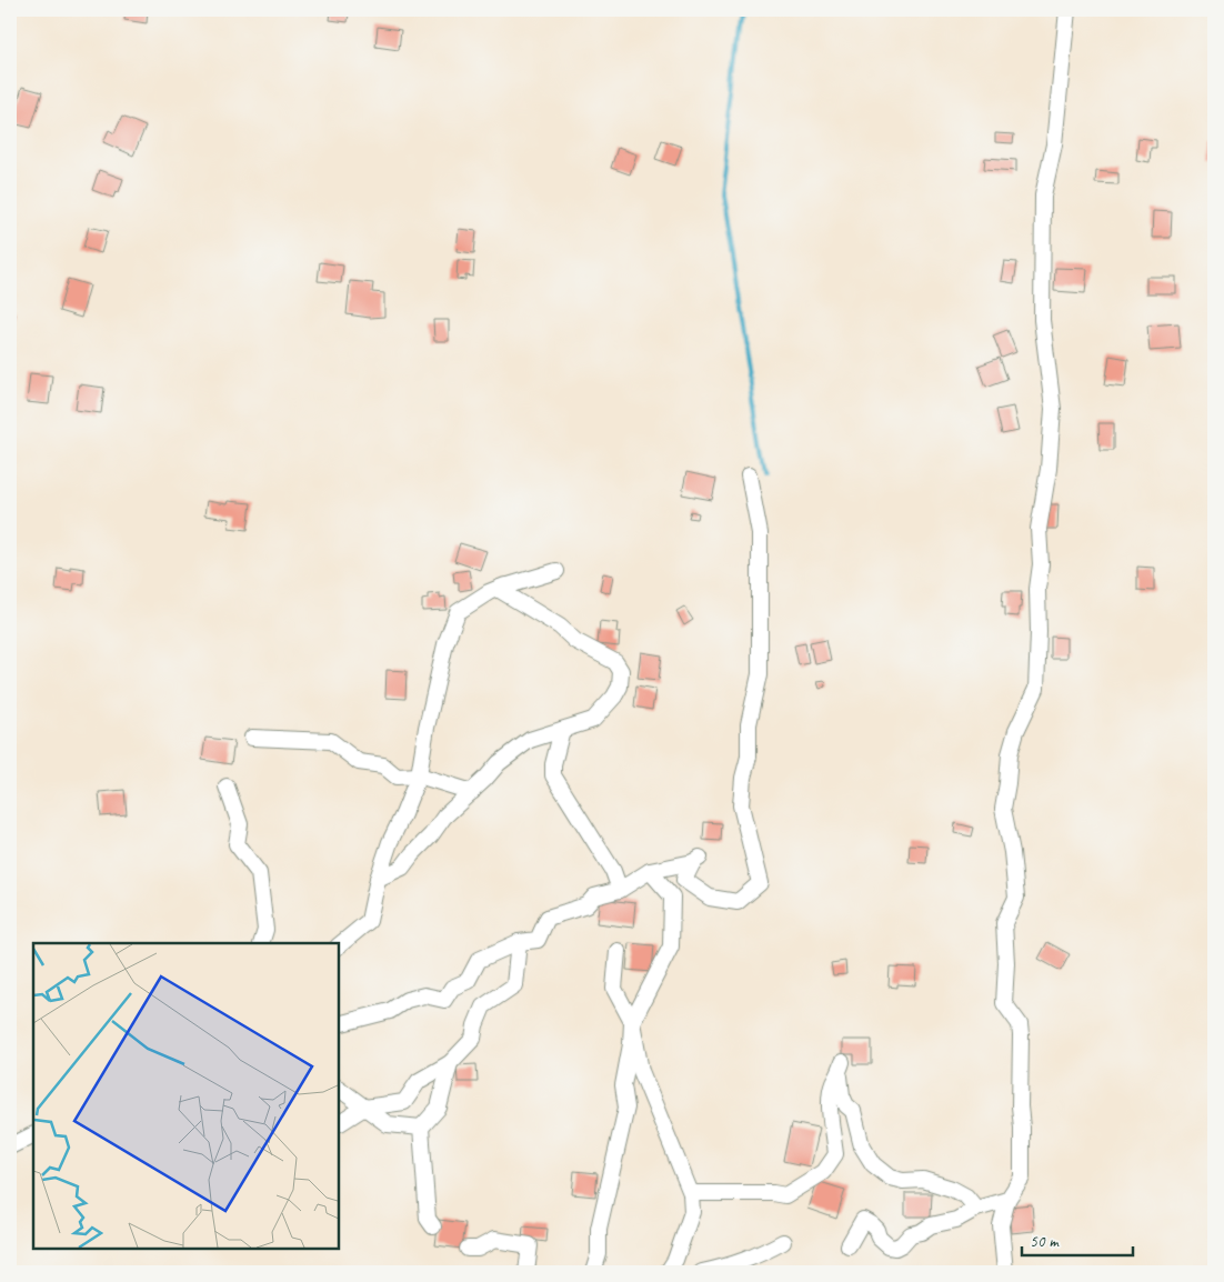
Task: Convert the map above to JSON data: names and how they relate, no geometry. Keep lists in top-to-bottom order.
{
  "scale_bar": "50 m"
}
